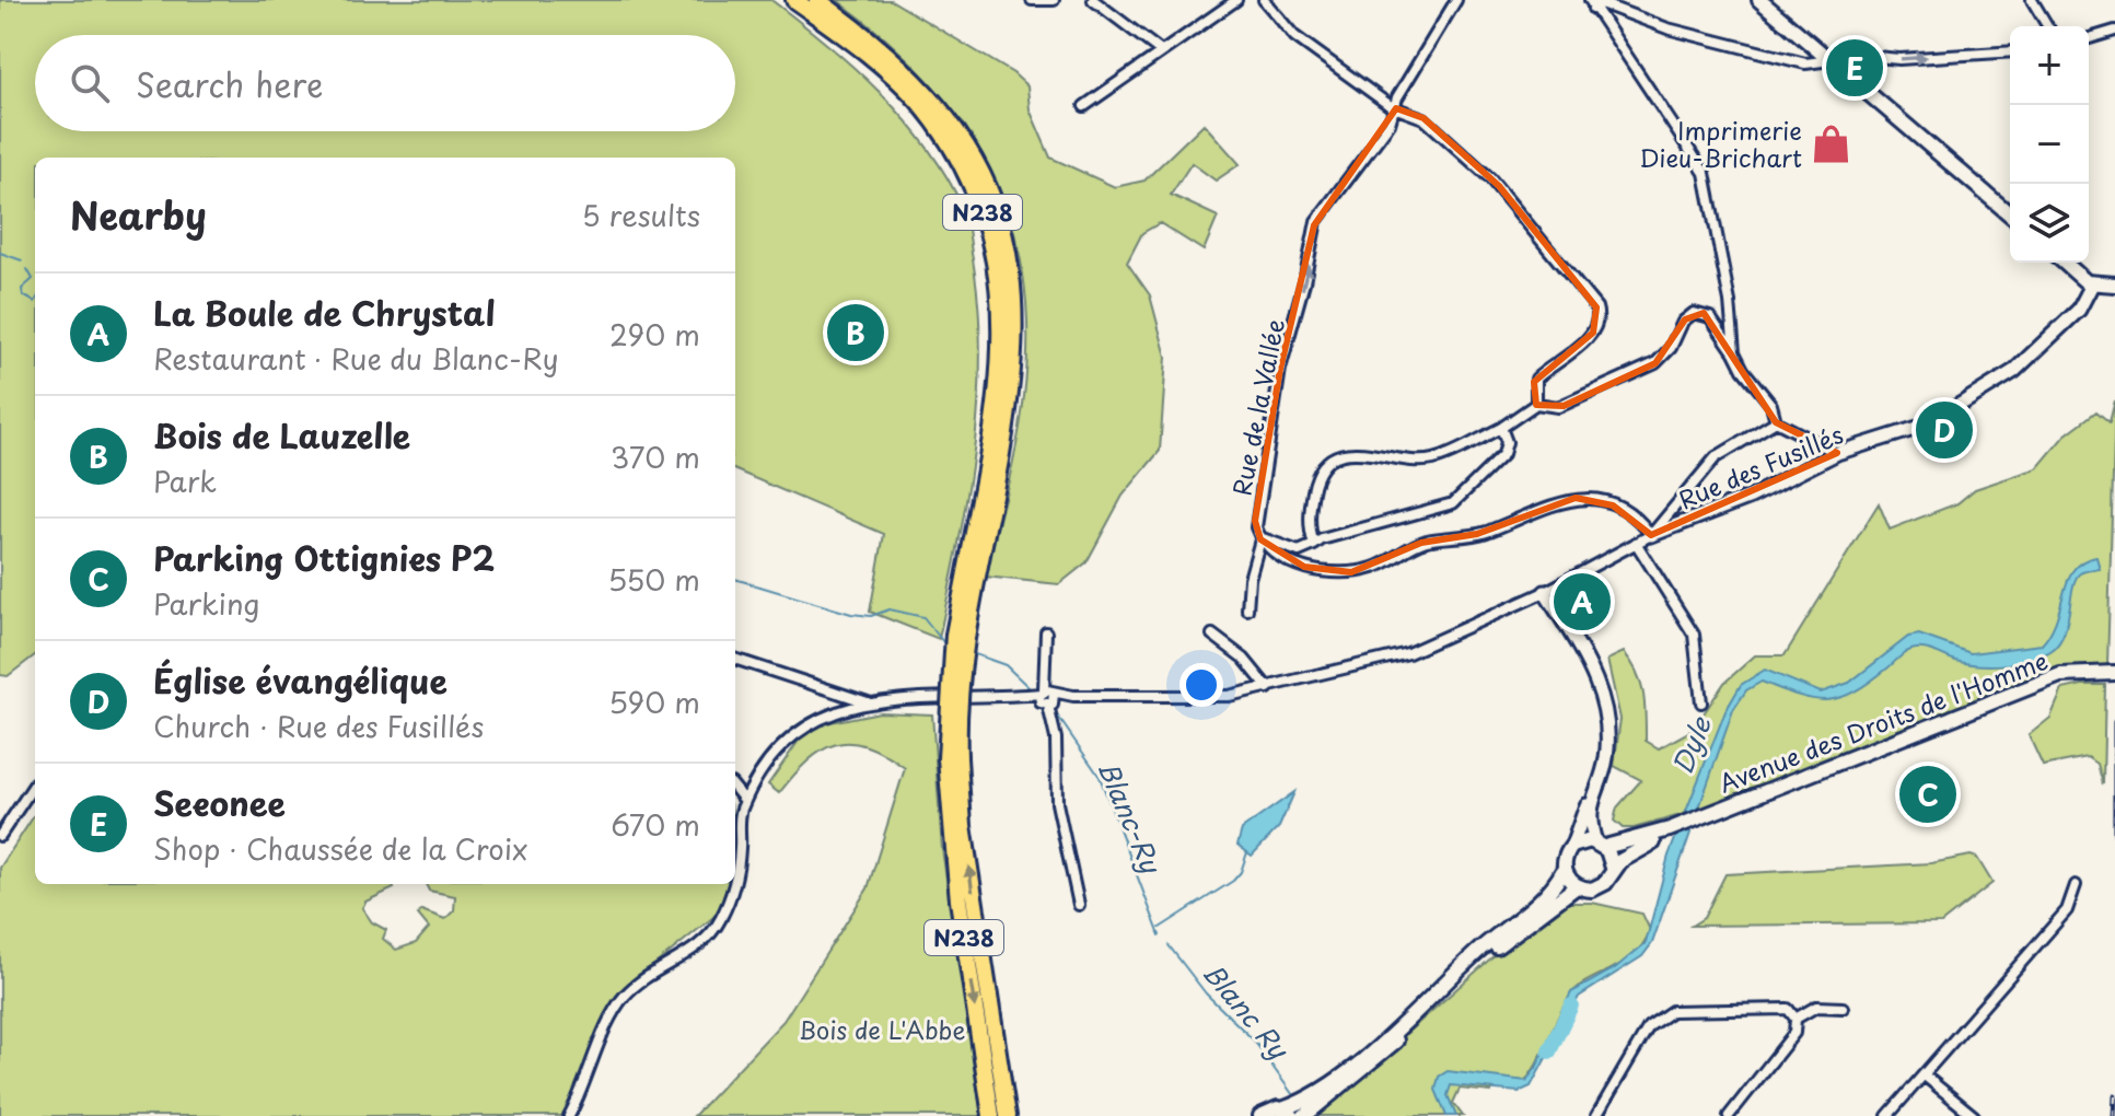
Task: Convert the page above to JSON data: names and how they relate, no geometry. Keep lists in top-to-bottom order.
{
  "streets": {
    "highway": ["N238"],
    "main road": ["Avenue des Droits de l'Homme"],
    "street": ["Rue de la Vallée", "Rue des Fusillés"]
  },
  "one_way": ["Rue de la Vallée"],
  "water": ["Dyle", "Blanc-Ry", "Blanc Ry"],
  "parks": ["Bois de L'Abbe"],
  "places": {
    "shop": ["Imprimerie Dieu-Brichart"]
  },
  "page": {
    "map_buttons": ["+", "−"],
    "pins": [
      "E",
      "B",
      "D",
      "A",
      "C"
    ],
    "search": "Search here",
    "heading": ["Nearby", "5 results"],
    "list": [
      {
        "mark": "A",
        "name": "La Boule de Chrystal",
        "note": "Restaurant · Rue du Blanc-Ry",
        "value": "290 m"
      },
      {
        "mark": "B",
        "name": "Bois de Lauzelle",
        "note": "Park",
        "value": "370 m"
      },
      {
        "mark": "C",
        "name": "Parking Ottignies P2",
        "note": "Parking",
        "value": "550 m"
      },
      {
        "mark": "D",
        "name": "Église évangélique",
        "note": "Church · Rue des Fusillés",
        "value": "590 m"
      },
      {
        "mark": "E",
        "name": "Seeonee",
        "note": "Shop · Chaussée de la Croix",
        "value": "670 m"
      }
    ]
  }
}
